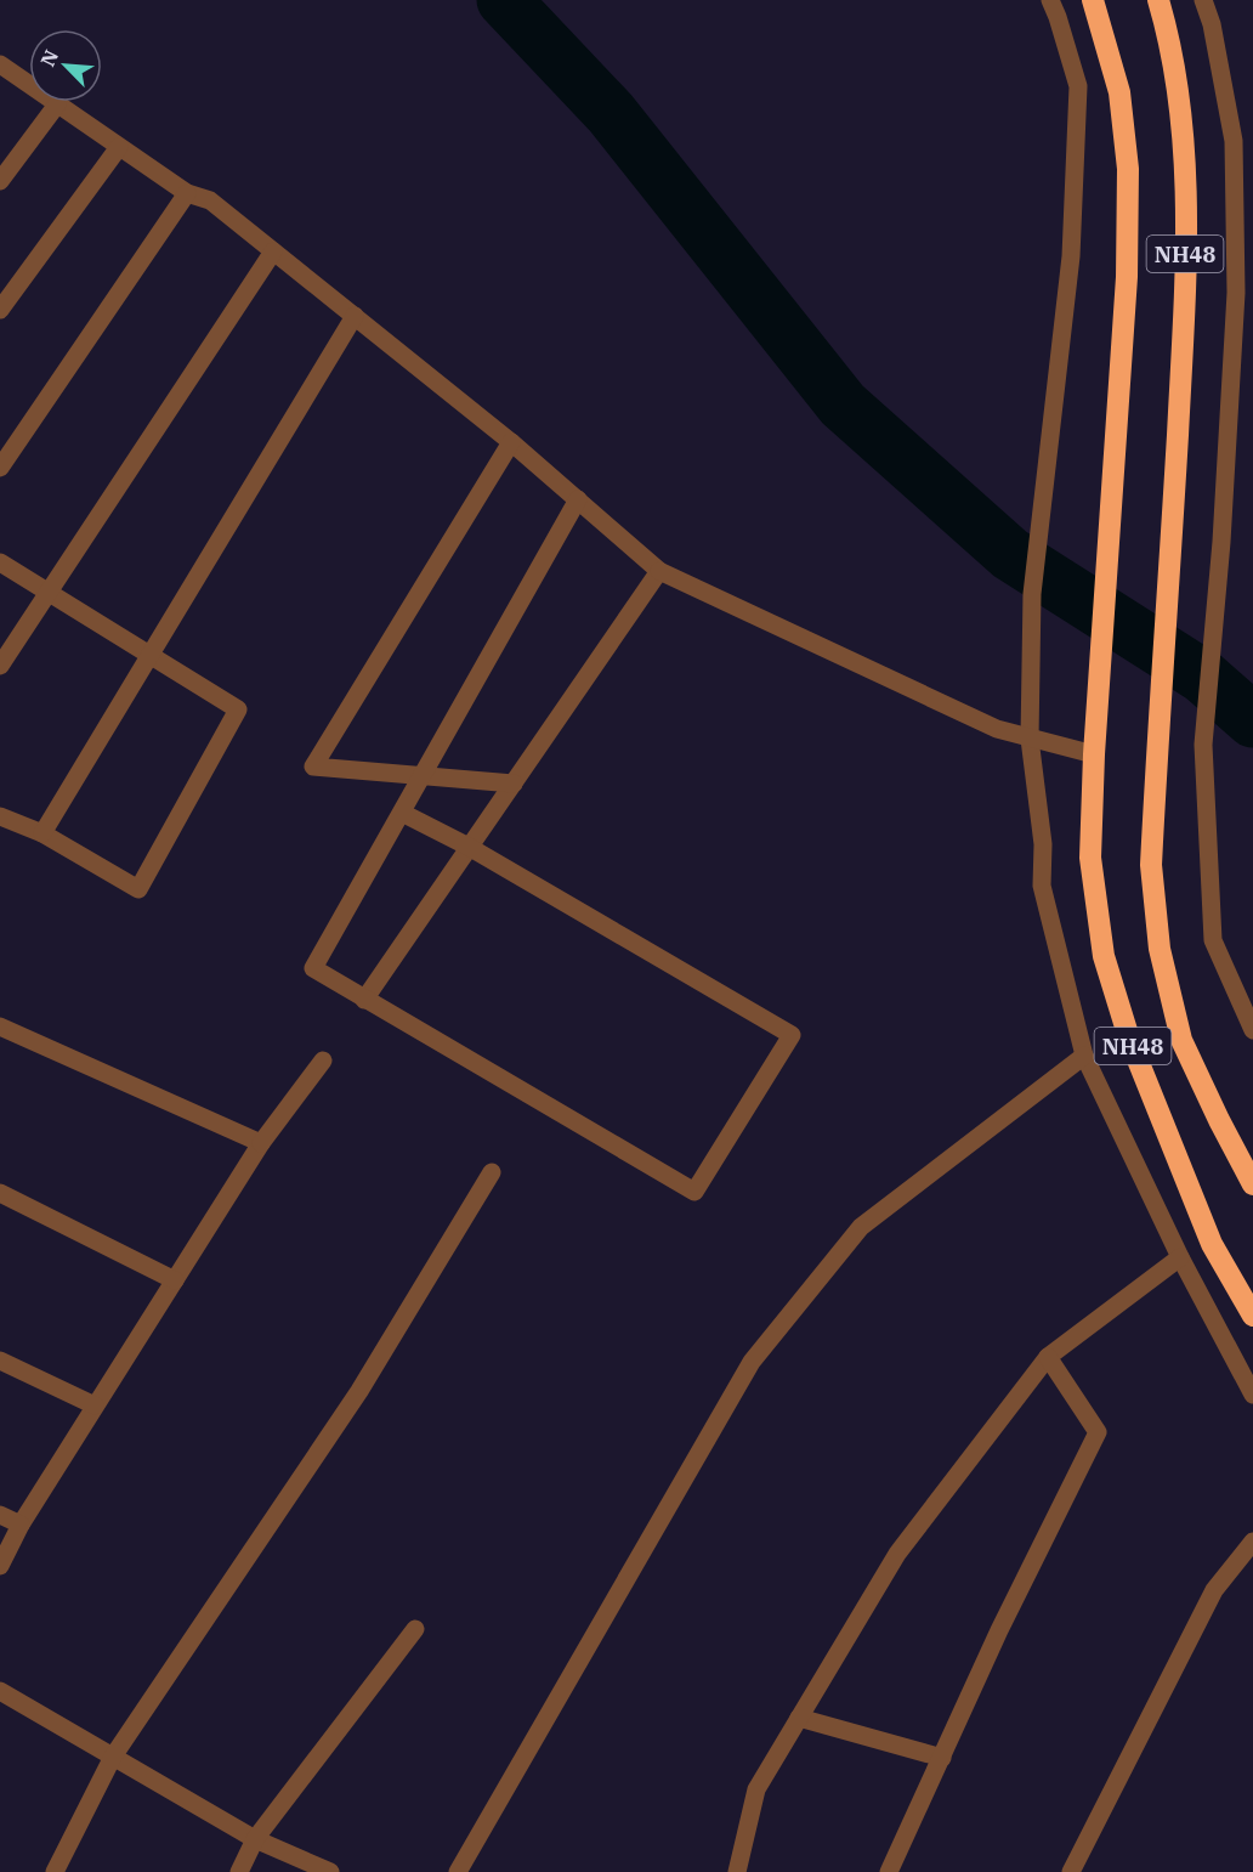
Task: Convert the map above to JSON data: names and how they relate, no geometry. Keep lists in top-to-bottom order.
{
  "streets": {
    "highway": ["NH48"]
  },
  "north": "top left"
}
